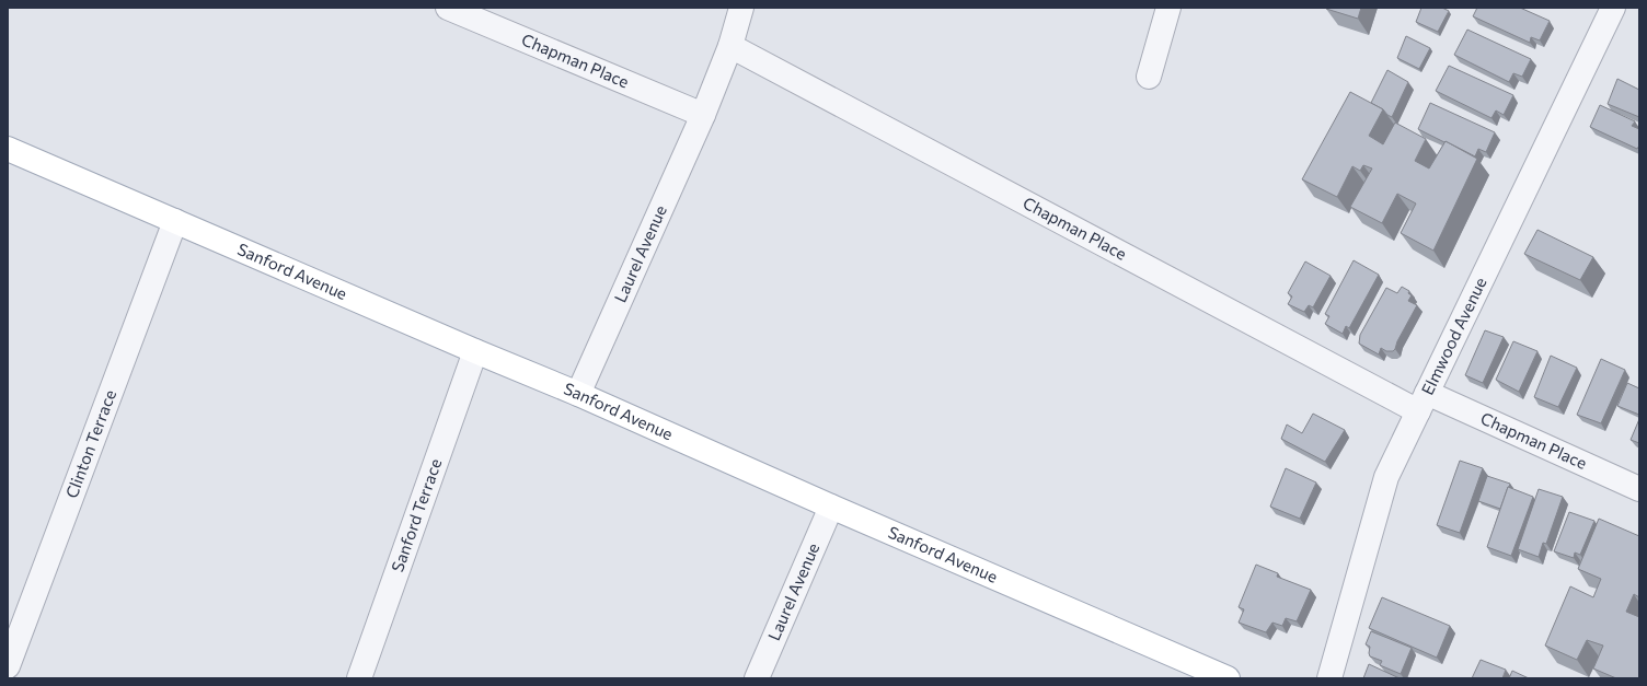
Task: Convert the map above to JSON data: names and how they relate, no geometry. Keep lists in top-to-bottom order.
{
  "streets": {
    "main road": ["Sanford Avenue"],
    "street": [
      "Chapman Place",
      "Laurel Avenue",
      "Elmwood Avenue",
      "Clinton Terrace",
      "Sanford Terrace"
    ]
  },
  "crossings": [
    ["Chapman Place", "Laurel Avenue"],
    ["Chapman Place", "Elmwood Avenue"],
    ["Laurel Avenue", "Sanford Avenue"],
    ["Sanford Avenue", "Clinton Terrace"],
    ["Sanford Avenue", "Sanford Terrace"]
  ]
}
